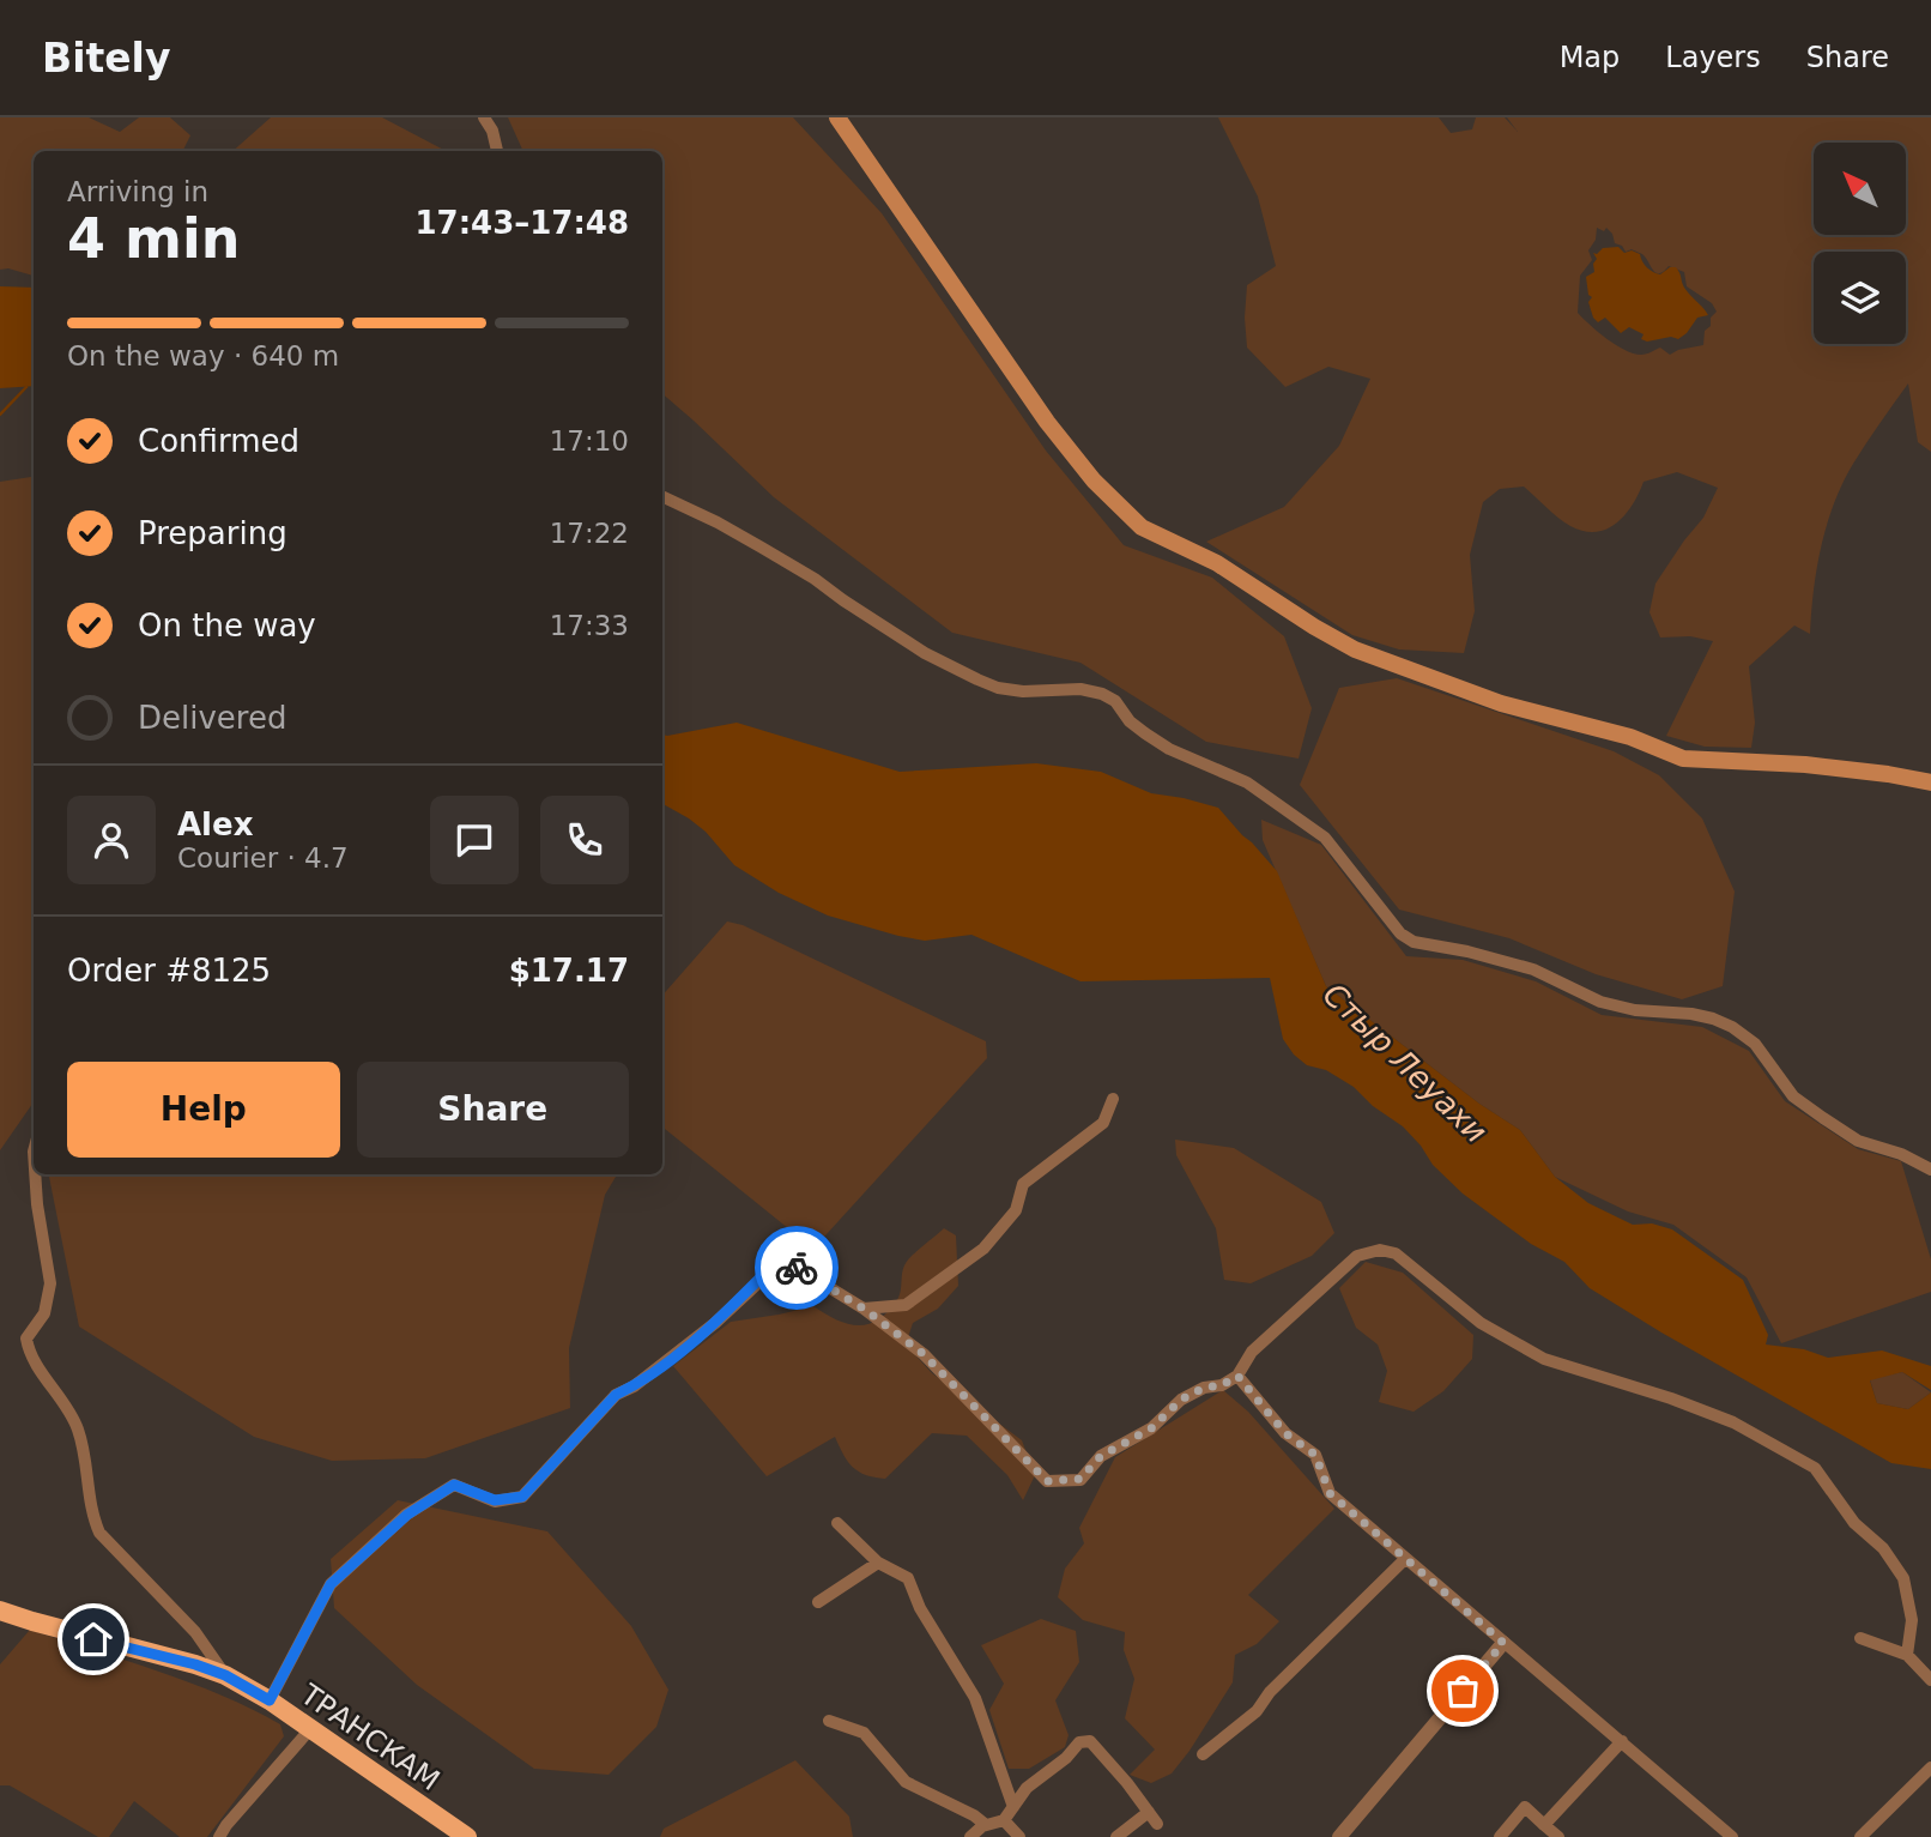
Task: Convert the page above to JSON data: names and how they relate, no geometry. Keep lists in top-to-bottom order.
{
  "streets": {
    "highway": ["ТРАНСКАМ"]
  },
  "water": ["Стыр Леуахи"],
  "north": "top left",
  "page": {
    "header": "Bitely",
    "nav": ["Map", "Layers", "Share"],
    "heading": ["4 min", "Arriving in", "17:43–17:48"],
    "panel": [
      "Alex",
      "Courier · 4.7",
      "Order #8125",
      "$17.17"
    ],
    "bar": "On the way · 640 m",
    "list": [
      ["Confirmed", "17:10"],
      ["Preparing", "17:22"],
      ["On the way", "17:33"],
      "Delivered"
    ],
    "buttons": ["Help", "Share"]
  }
}
